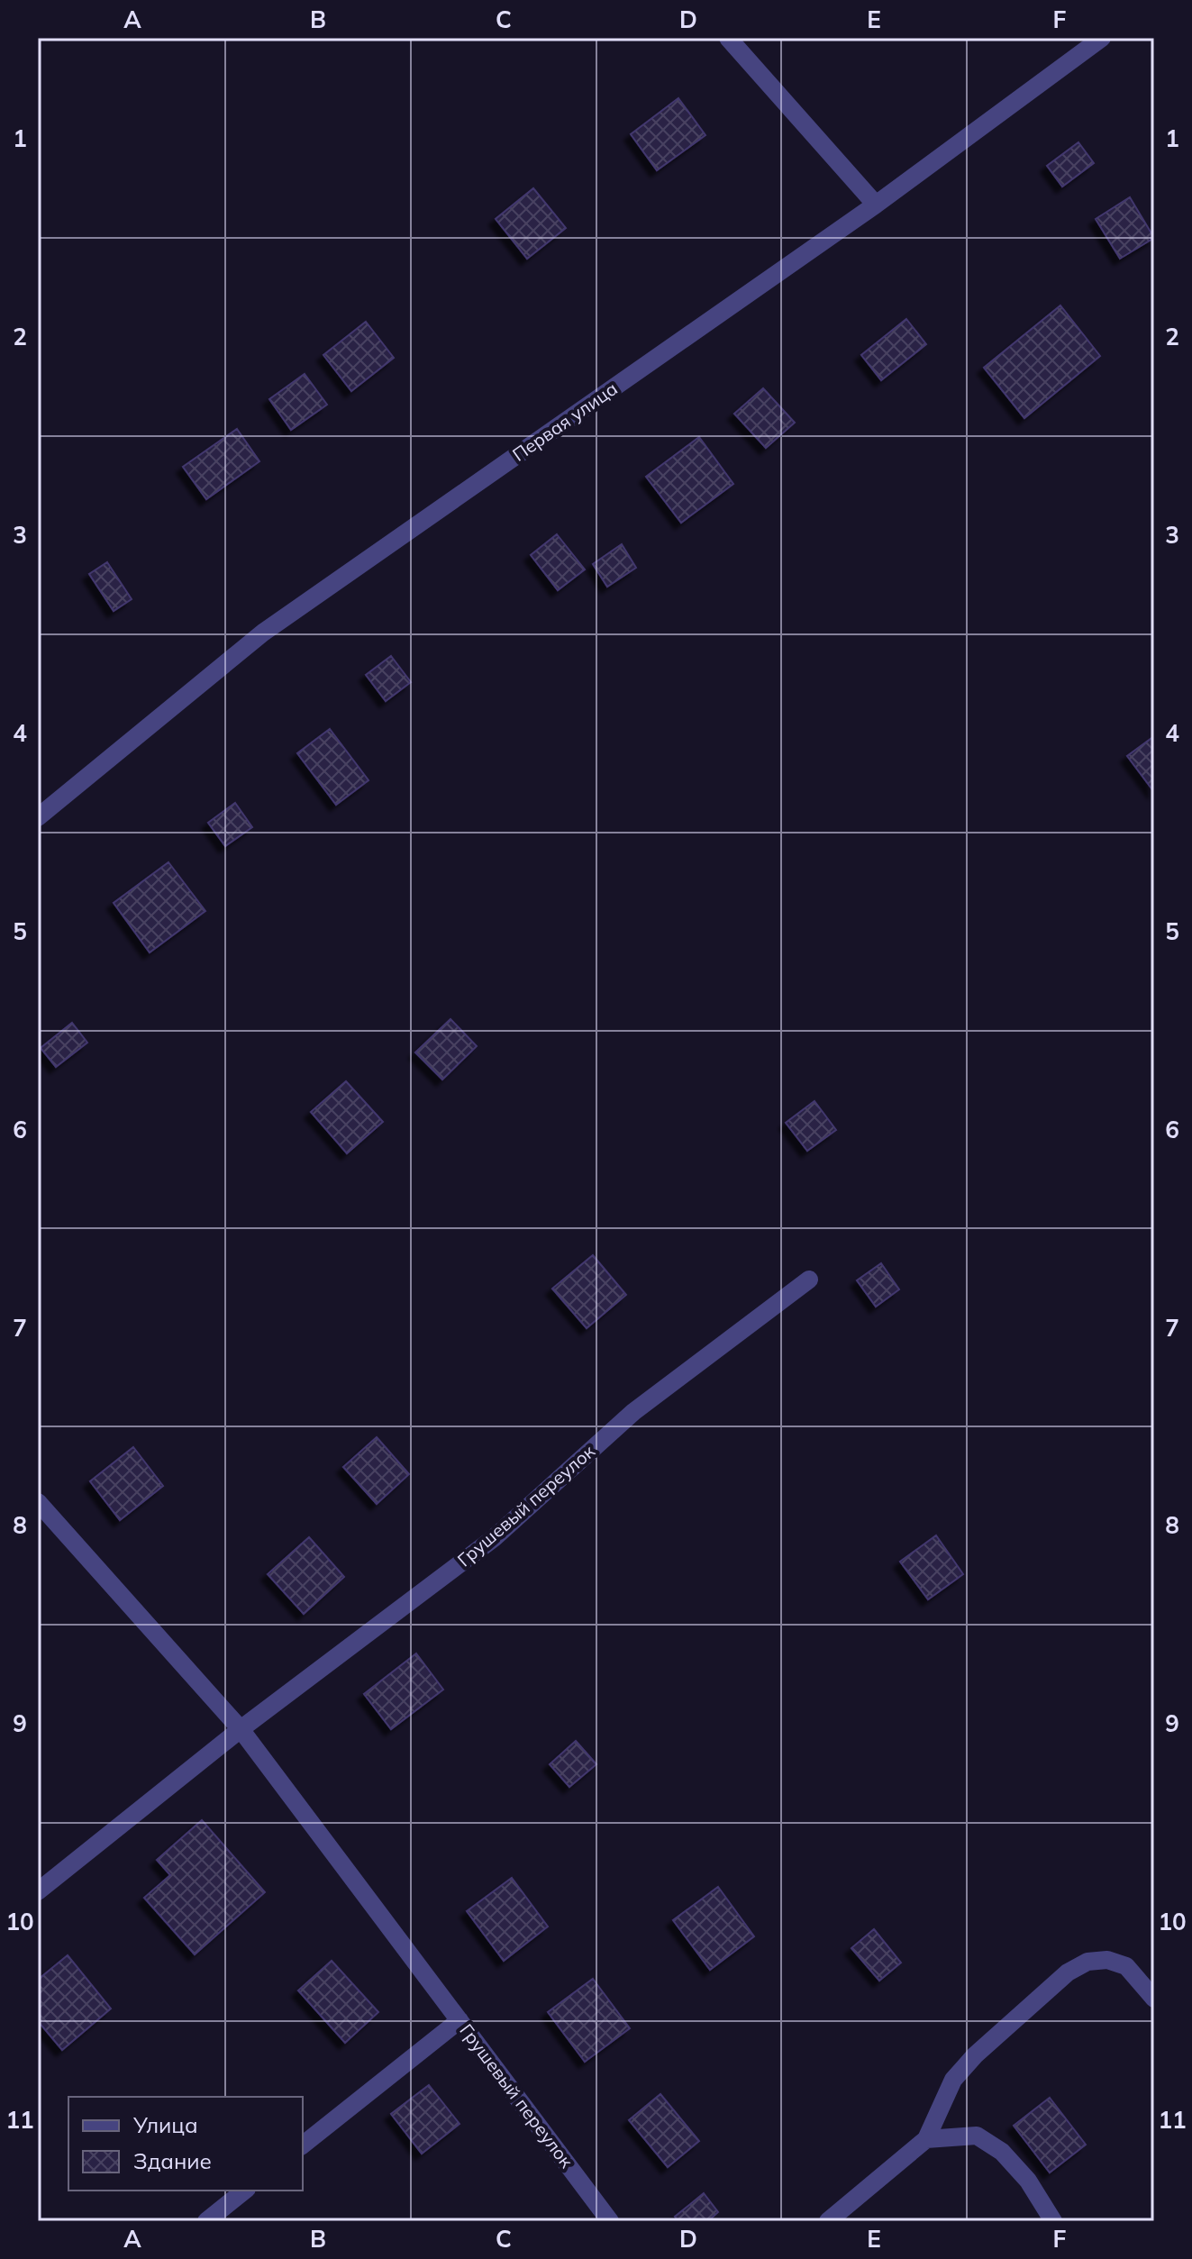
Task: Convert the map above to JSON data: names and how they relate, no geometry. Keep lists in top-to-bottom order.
{
  "streets": {
    "street": ["Первая улица", "Грушевый переулок"]
  },
  "legend": ["Улица", "Здание"],
  "grid": {
    "columns": [
      "A",
      "B",
      "C",
      "D",
      "E",
      "F"
    ],
    "rows": [
      "1",
      "2",
      "3",
      "4",
      "5",
      "6",
      "7",
      "8",
      "9",
      "10",
      "11"
    ]
  }
}
